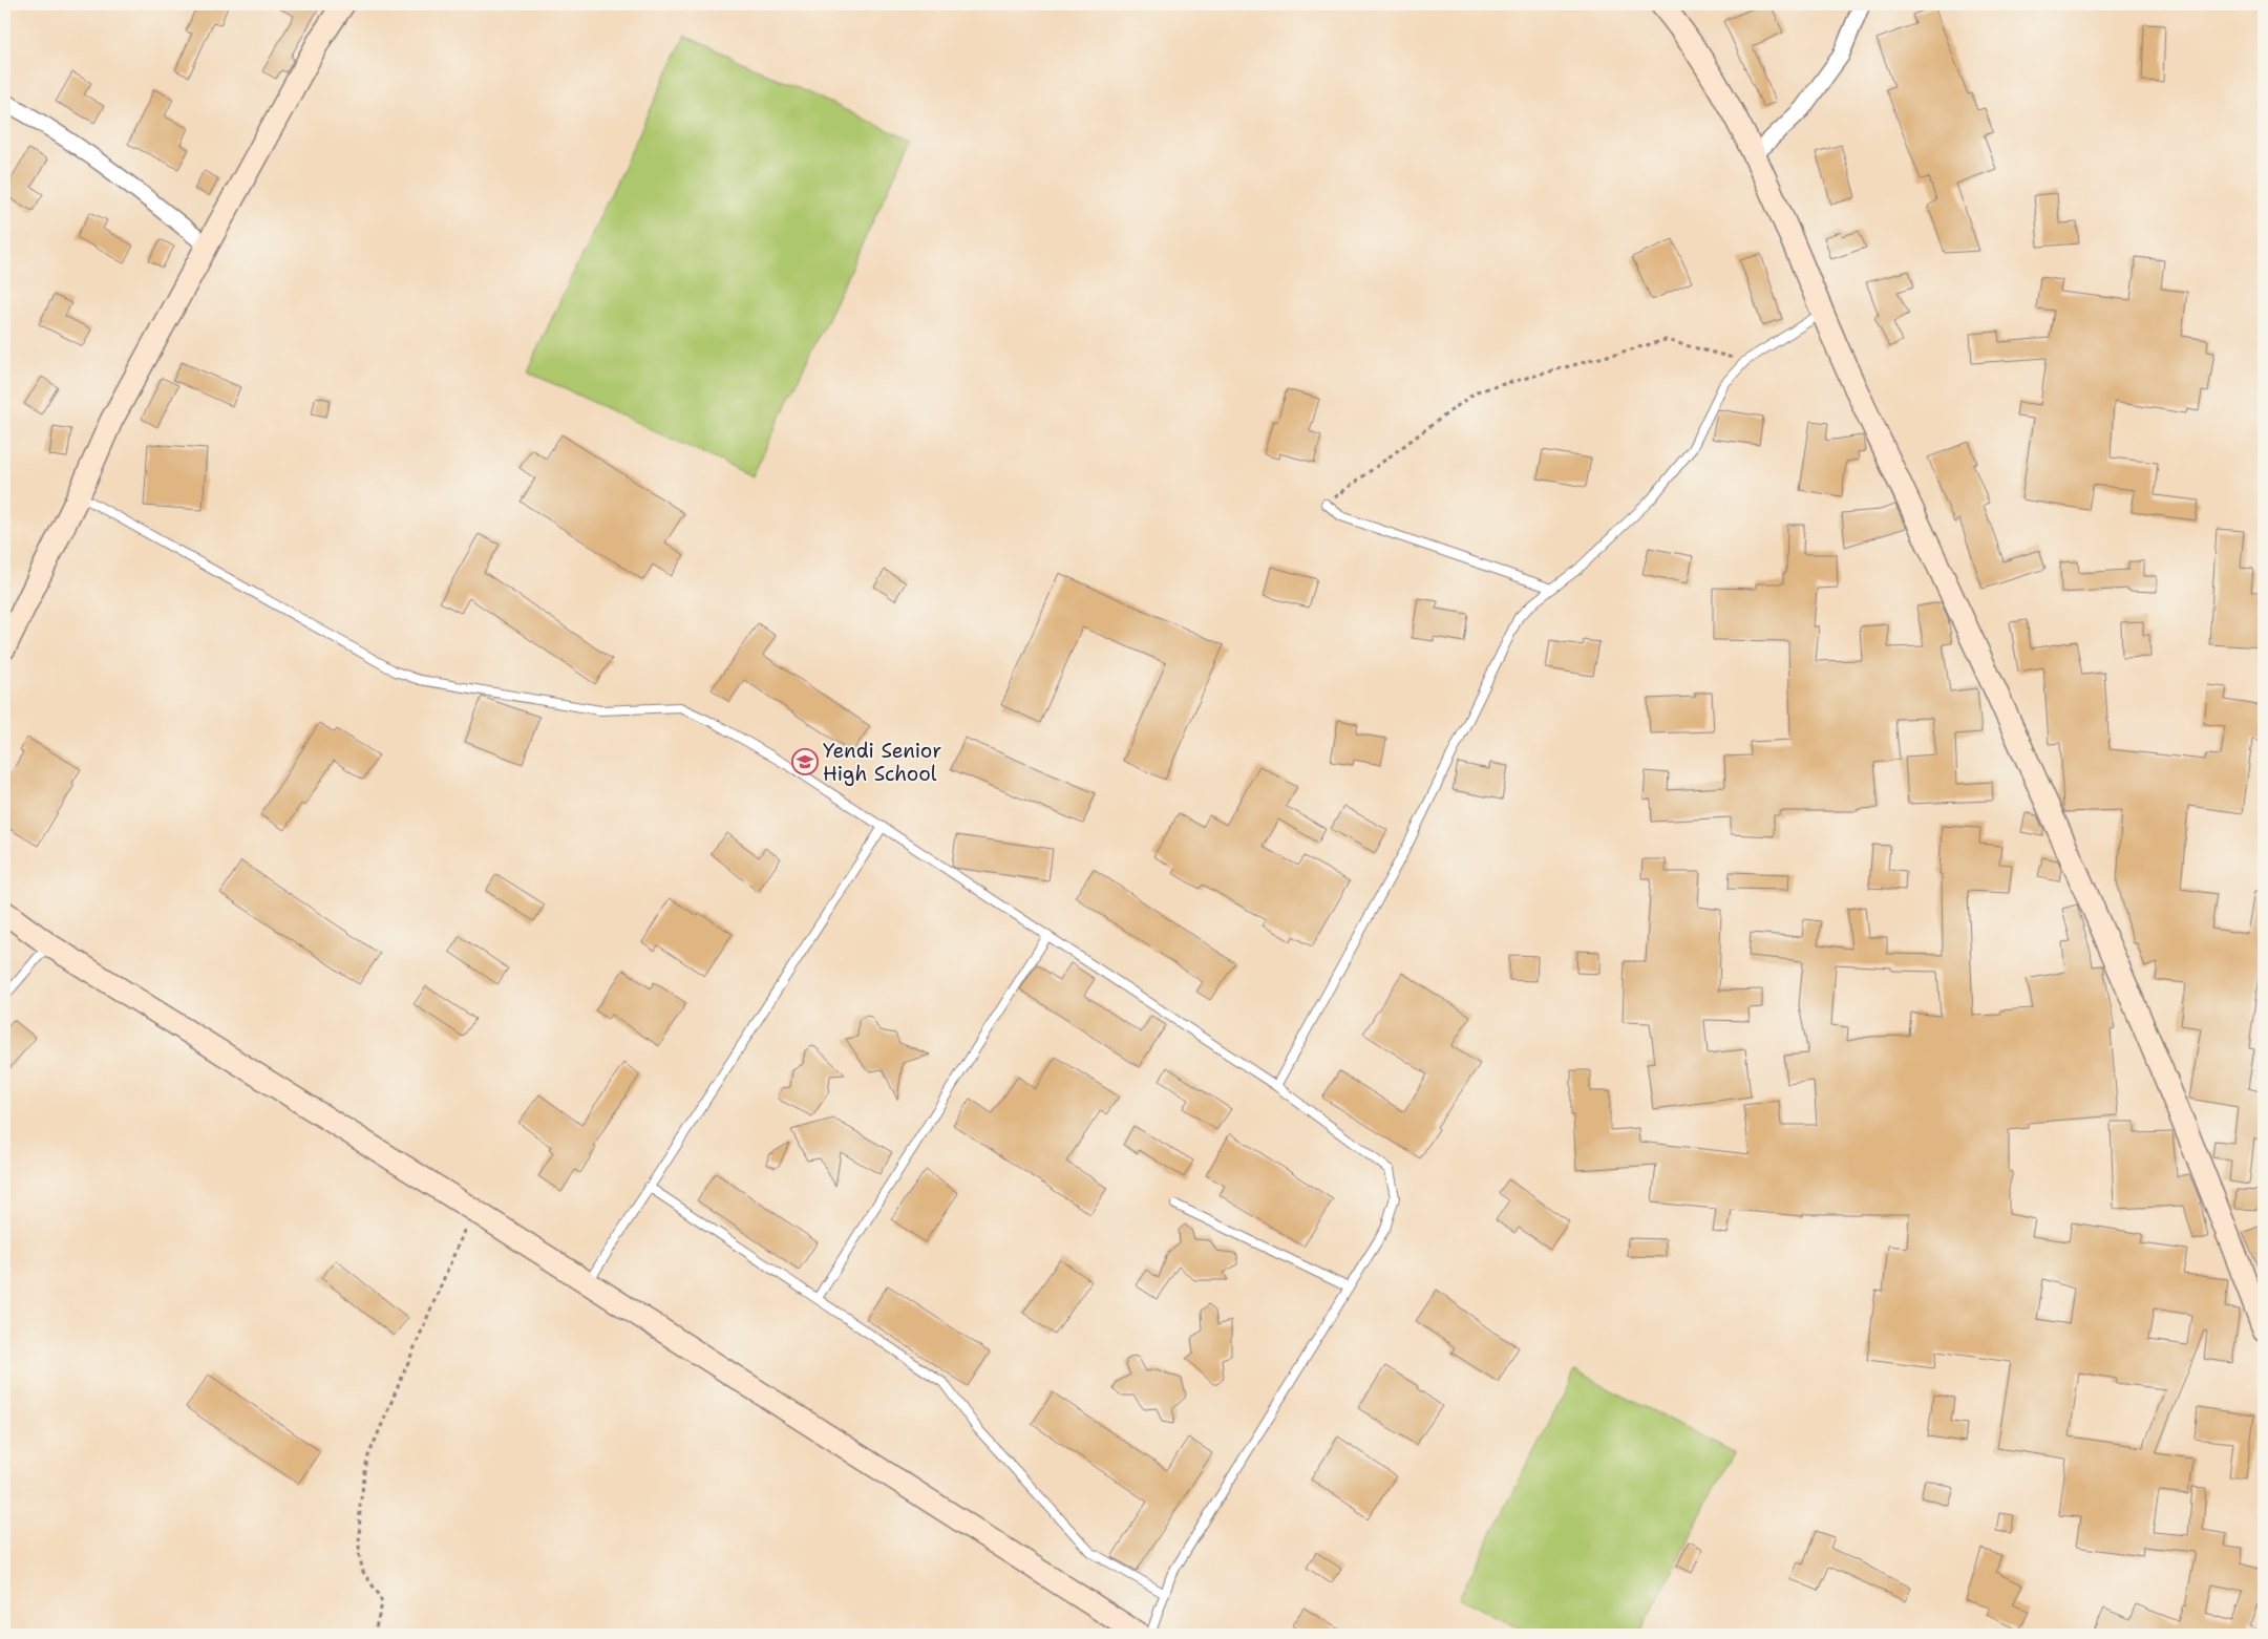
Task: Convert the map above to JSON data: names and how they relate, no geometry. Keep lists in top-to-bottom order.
{
  "places": {
    "school or university": ["Yendi Senior High School"]
  }
}
